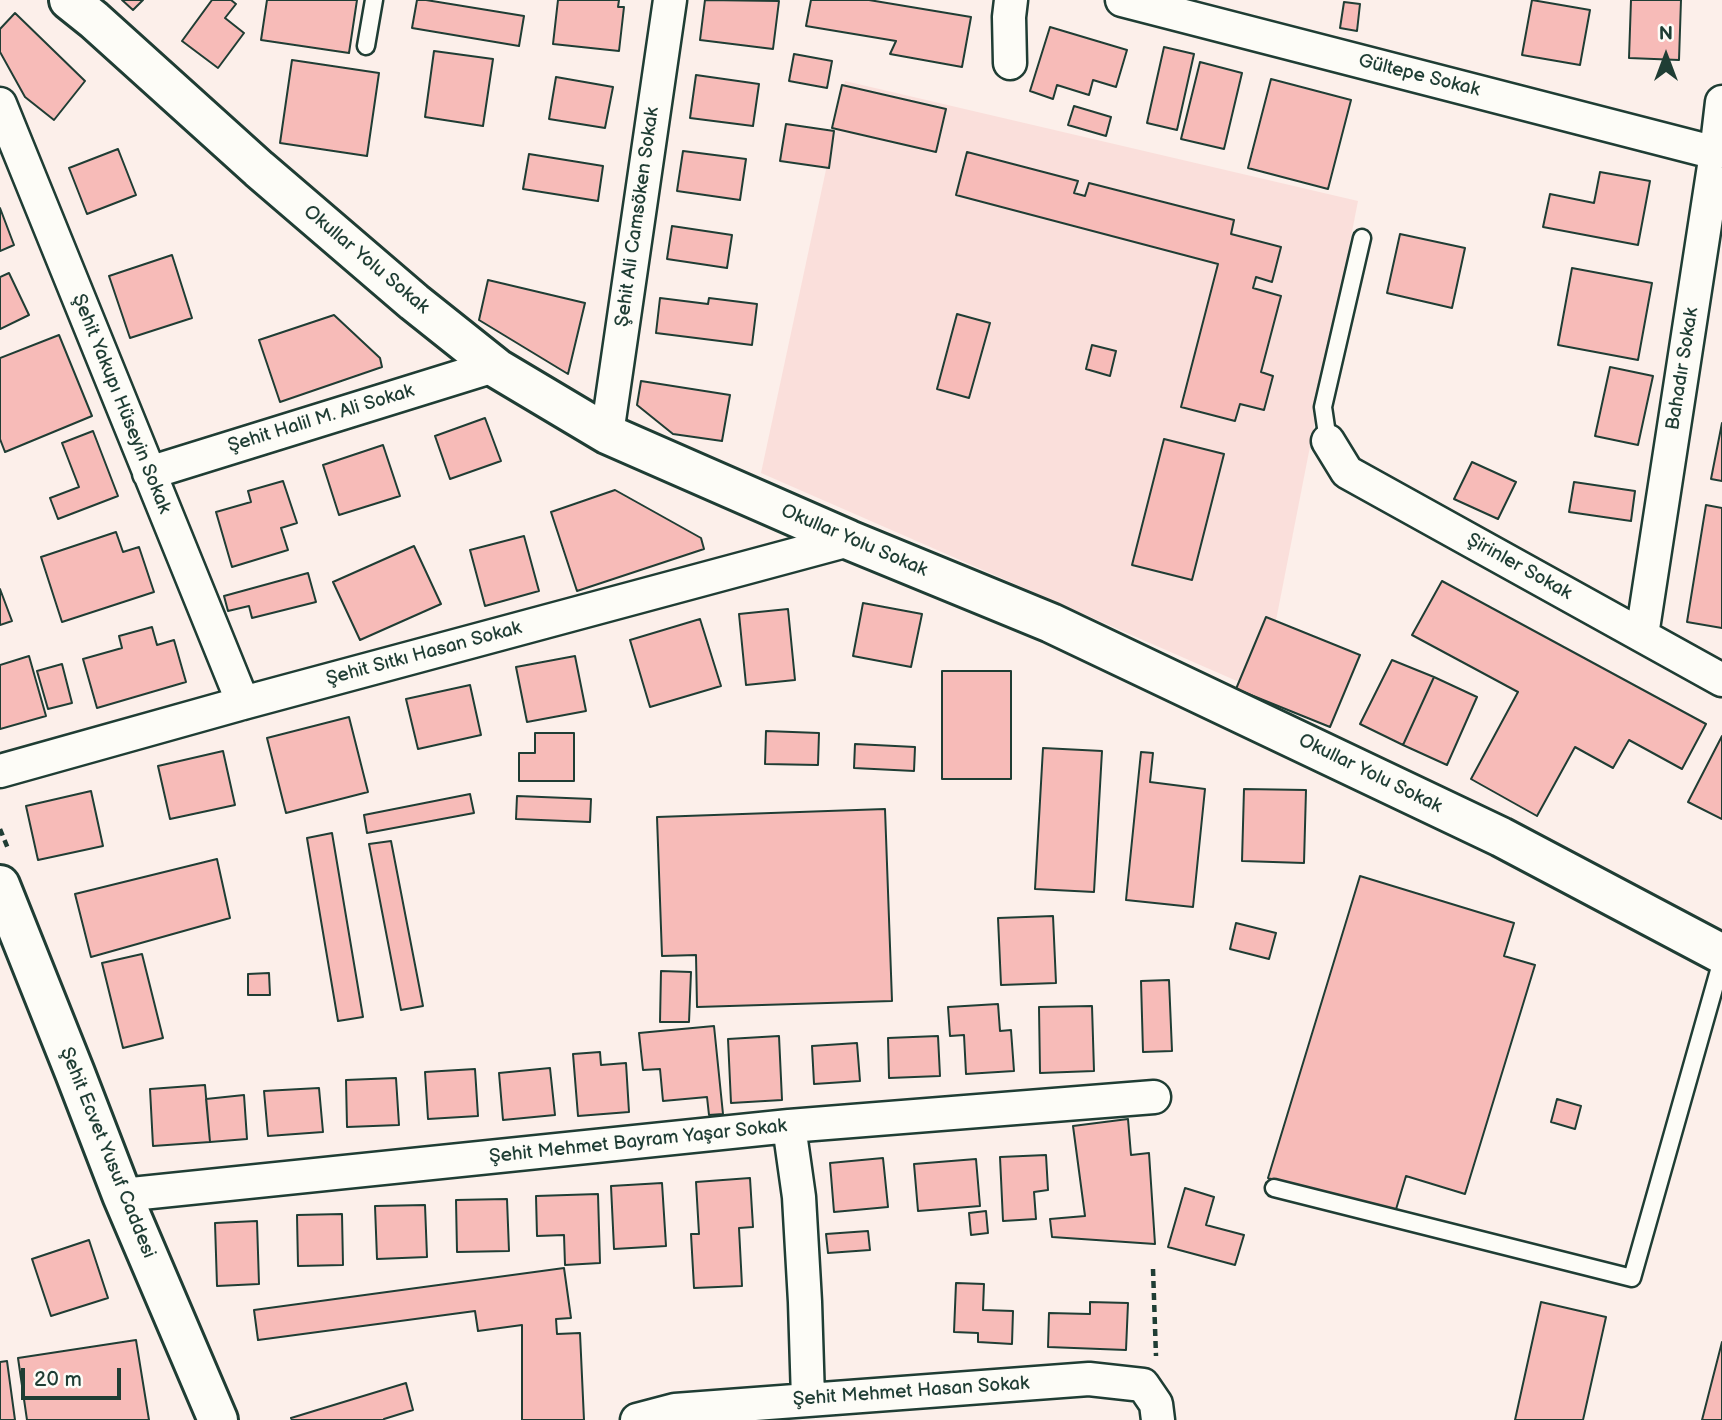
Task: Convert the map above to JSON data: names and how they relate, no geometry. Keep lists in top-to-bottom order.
{
  "streets": {
    "street": [
      "Gültepe Sokak",
      "Şehit Ali Camsöken Sokak",
      "Okullar Yolu Sokak",
      "Bahadır Sokak",
      "Şehit Yakupı Hüseyin Sokak",
      "Şehit Halil M. Ali Sokak",
      "Şirinler Sokak",
      "Şehit Sıtkı Hasan Sokak",
      "Şehit Mehmet Bayram Yaşar Sokak",
      "Şehit Ecvet Yusuf Caddesi",
      "Şehit Mehmet Hasan Sokak"
    ]
  },
  "crossings": [
    ["Gültepe Sokak", "Bahadır Sokak"],
    ["Şehit Ali Camsöken Sokak", "Okullar Yolu Sokak"],
    ["Okullar Yolu Sokak", "Şehit Halil M. Ali Sokak"],
    ["Okullar Yolu Sokak", "Şehit Sıtkı Hasan Sokak"],
    ["Bahadır Sokak", "Şirinler Sokak"],
    ["Şehit Yakupı Hüseyin Sokak", "Şehit Halil M. Ali Sokak"],
    ["Şehit Yakupı Hüseyin Sokak", "Şehit Sıtkı Hasan Sokak"],
    ["Şehit Mehmet Bayram Yaşar Sokak", "Şehit Ecvet Yusuf Caddesi"]
  ],
  "scale_bar": "20 m",
  "north": "top"
}
